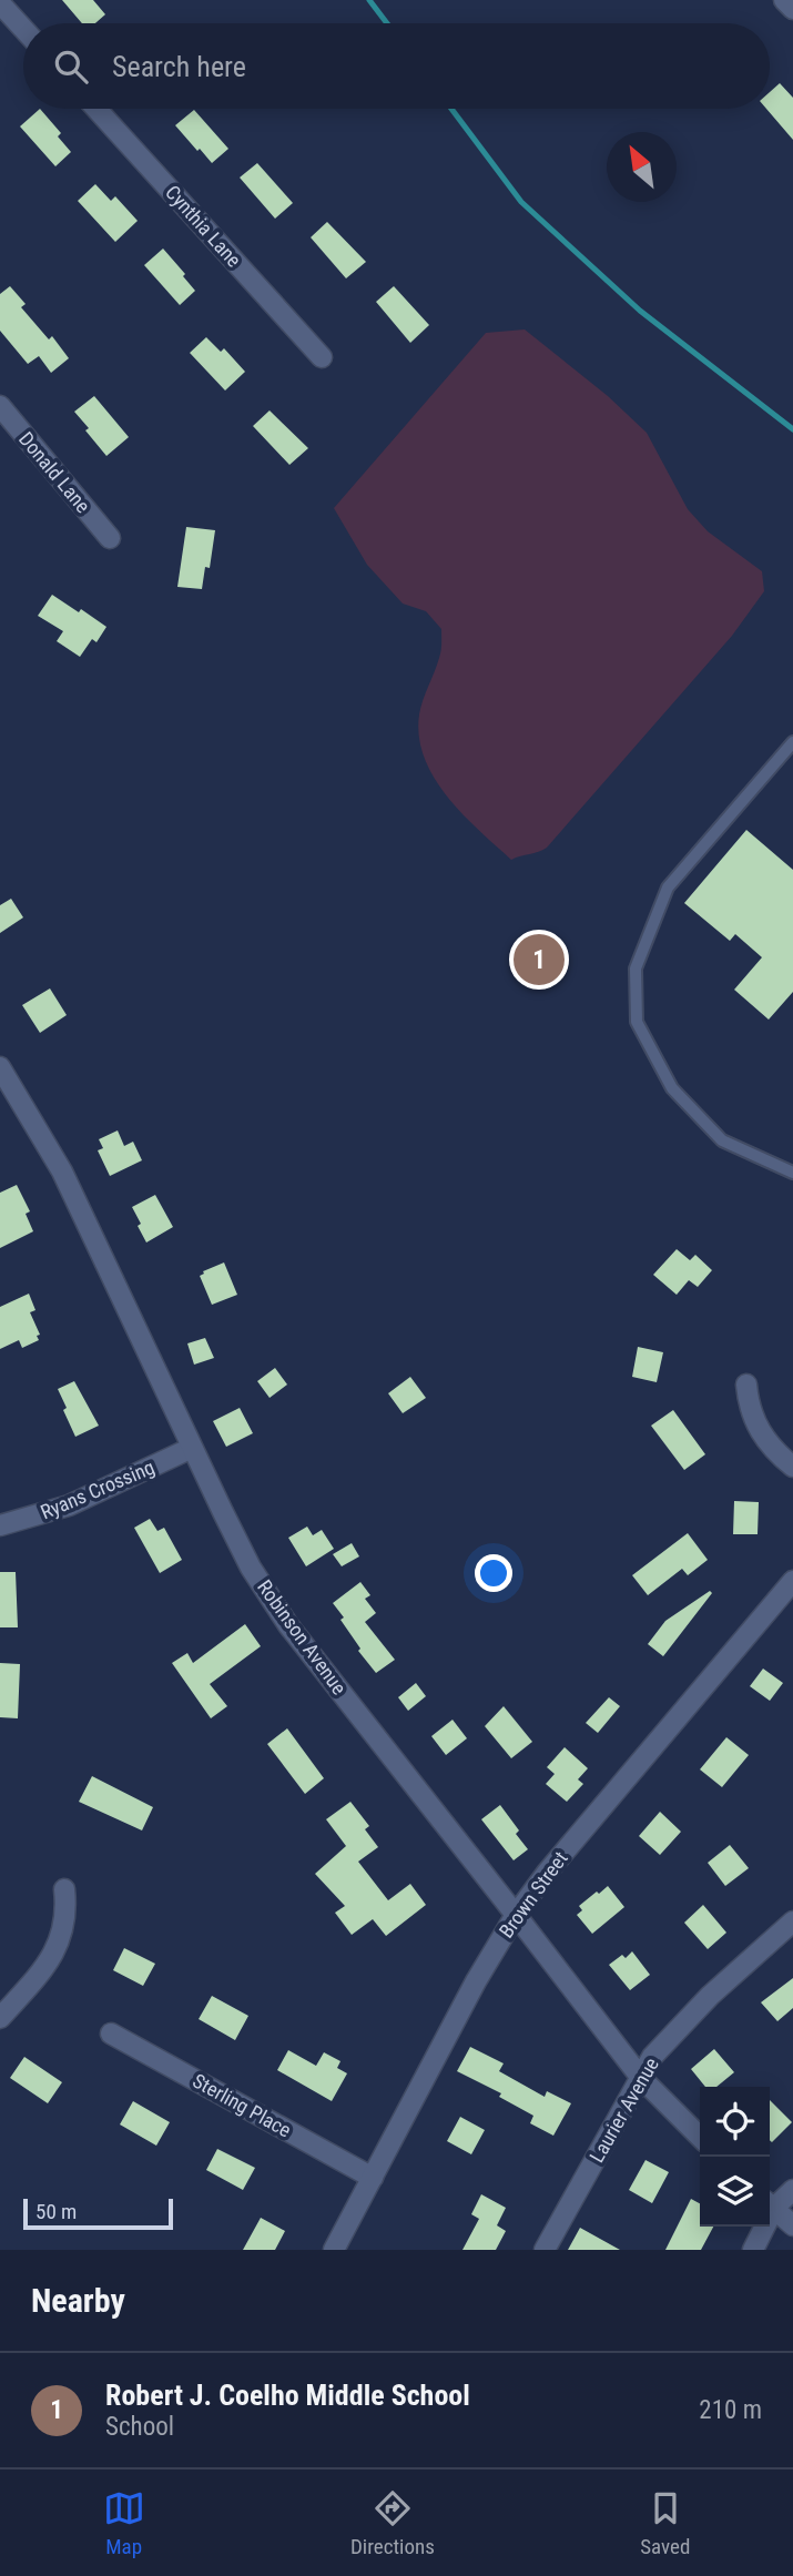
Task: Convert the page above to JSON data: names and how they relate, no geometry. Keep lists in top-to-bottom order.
{
  "streets": {
    "street": [
      "Cynthia Lane",
      "Donald Lane",
      "Ryans Crossing",
      "Robinson Avenue",
      "Brown Street",
      "Sterling Place",
      "Laurier Avenue"
    ]
  },
  "crossings": [
    ["Ryans Crossing", "Robinson Avenue"],
    ["Robinson Avenue", "Brown Street"],
    ["Robinson Avenue", "Laurier Avenue"],
    ["Brown Street", "Sterling Place"]
  ],
  "scale_bar": "50 m",
  "north": "top left",
  "page": {
    "search": "Search here",
    "pins": "1",
    "scale": "50 m",
    "heading": "Nearby",
    "list": [
      {
        "mark": "1",
        "name": "Robert J. Coelho Middle School",
        "note": "School",
        "value": "210 m"
      }
    ],
    "nav": ["Map", "Directions", "Saved"]
  }
}
